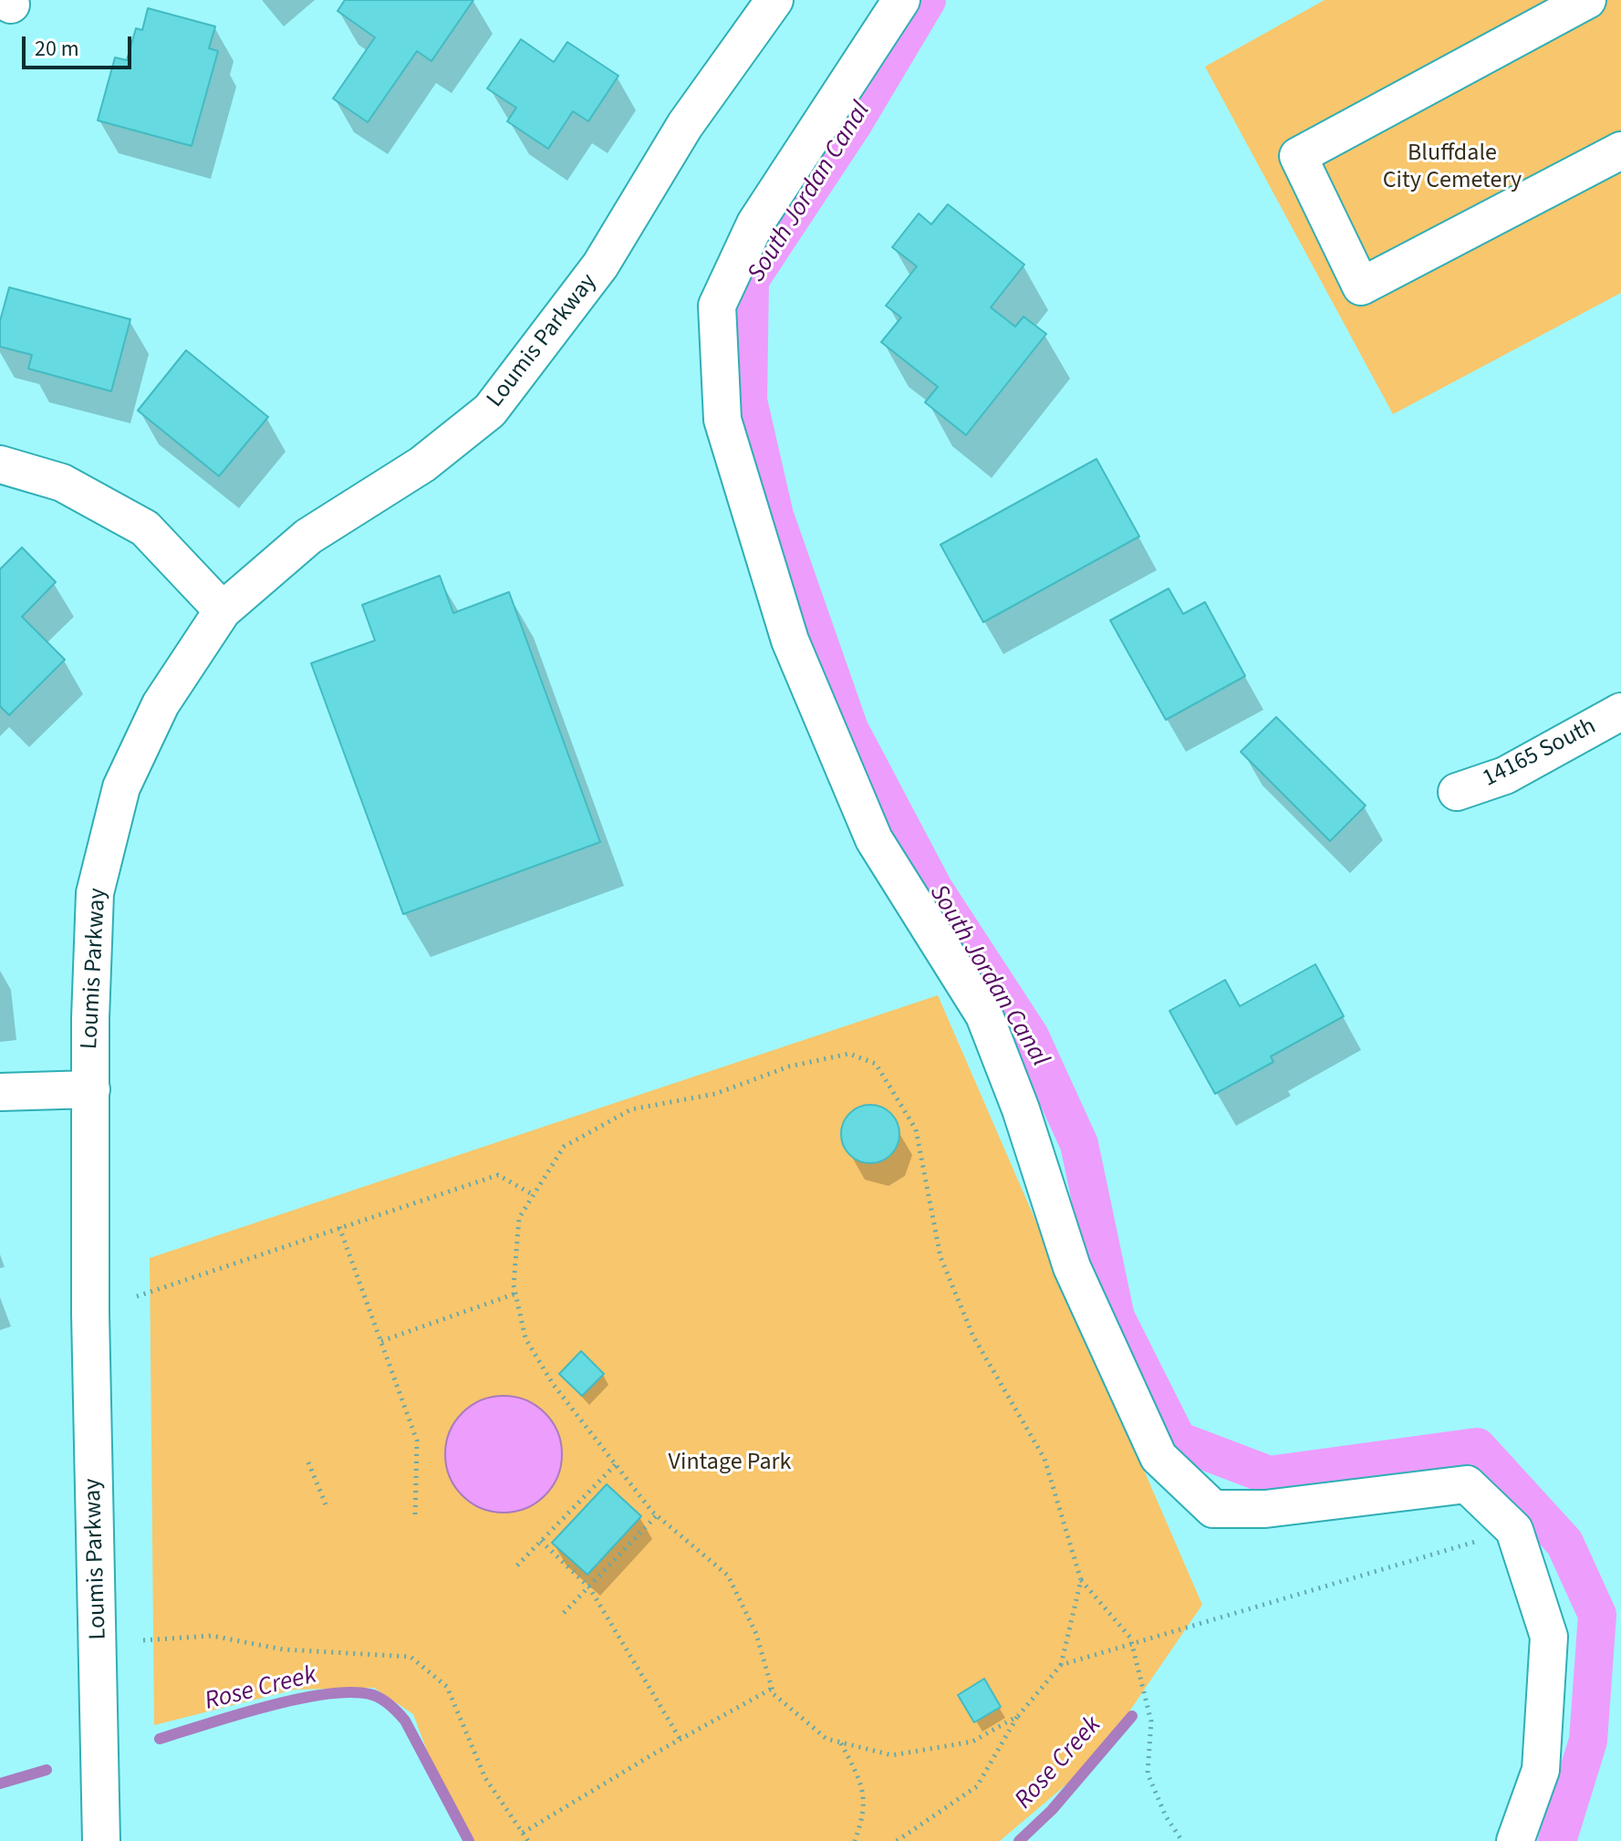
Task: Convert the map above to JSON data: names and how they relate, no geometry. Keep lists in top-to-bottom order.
{
  "streets": {
    "street": ["Loumis Parkway", "14165 South"]
  },
  "water": ["South Jordan Canal", "Rose Creek"],
  "parks": ["Bluffdale City Cemetery", "Vintage Park"],
  "scale_bar": "20 m"
}
